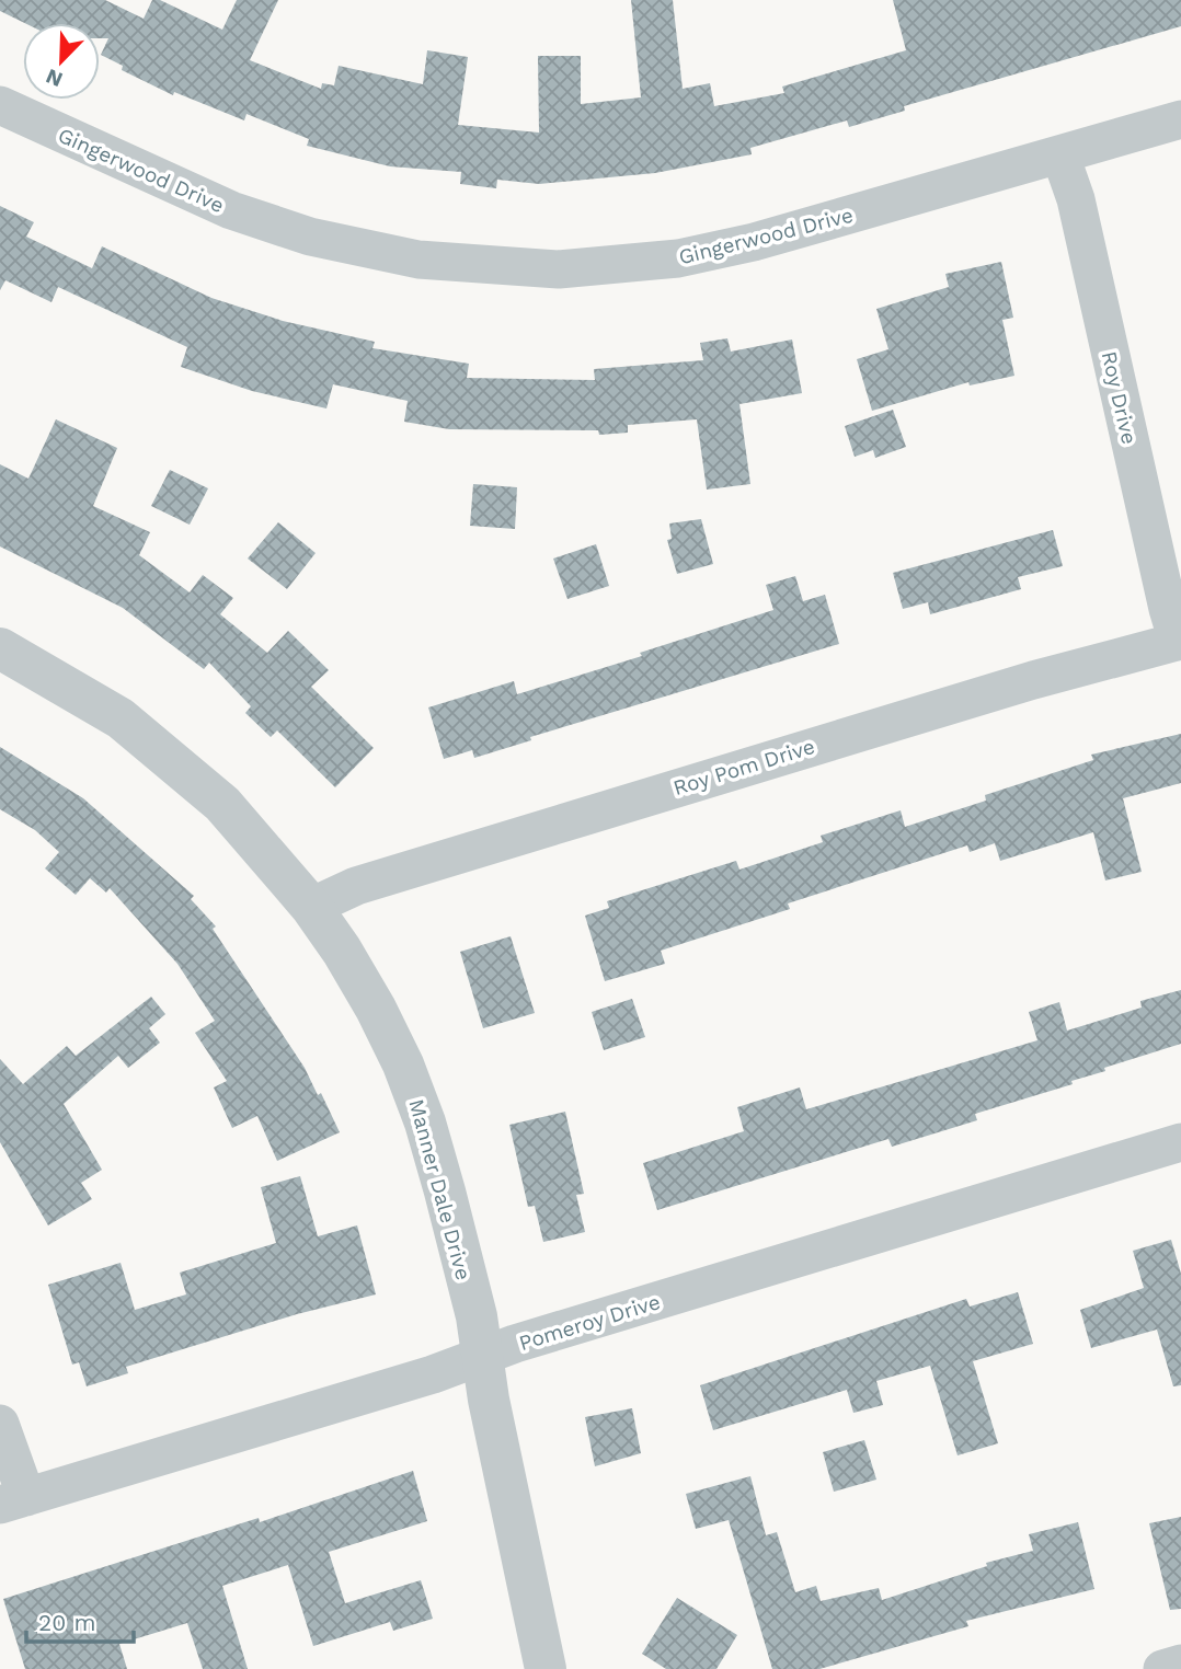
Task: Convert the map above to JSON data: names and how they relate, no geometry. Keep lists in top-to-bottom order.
{
  "streets": {
    "street": [
      "Gingerwood Drive",
      "Roy Drive",
      "Roy Pom Drive",
      "Manner Dale Drive",
      "Pomeroy Drive"
    ]
  },
  "crossings": [
    ["Gingerwood Drive", "Roy Drive"],
    ["Roy Drive", "Roy Pom Drive"],
    ["Roy Pom Drive", "Manner Dale Drive"],
    ["Manner Dale Drive", "Pomeroy Drive"]
  ],
  "scale_bar": "20 m",
  "north": "bottom left"
}
